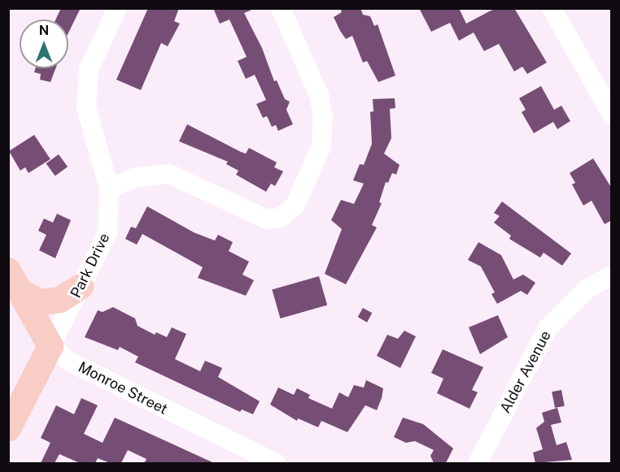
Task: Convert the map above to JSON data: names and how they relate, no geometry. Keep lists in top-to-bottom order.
{
  "streets": {
    "main road": ["Park Drive", "Monroe Street"],
    "street": ["Alder Avenue"]
  },
  "crossings": [
    ["Park Drive", "Monroe Street"]
  ],
  "north": "top"
}
